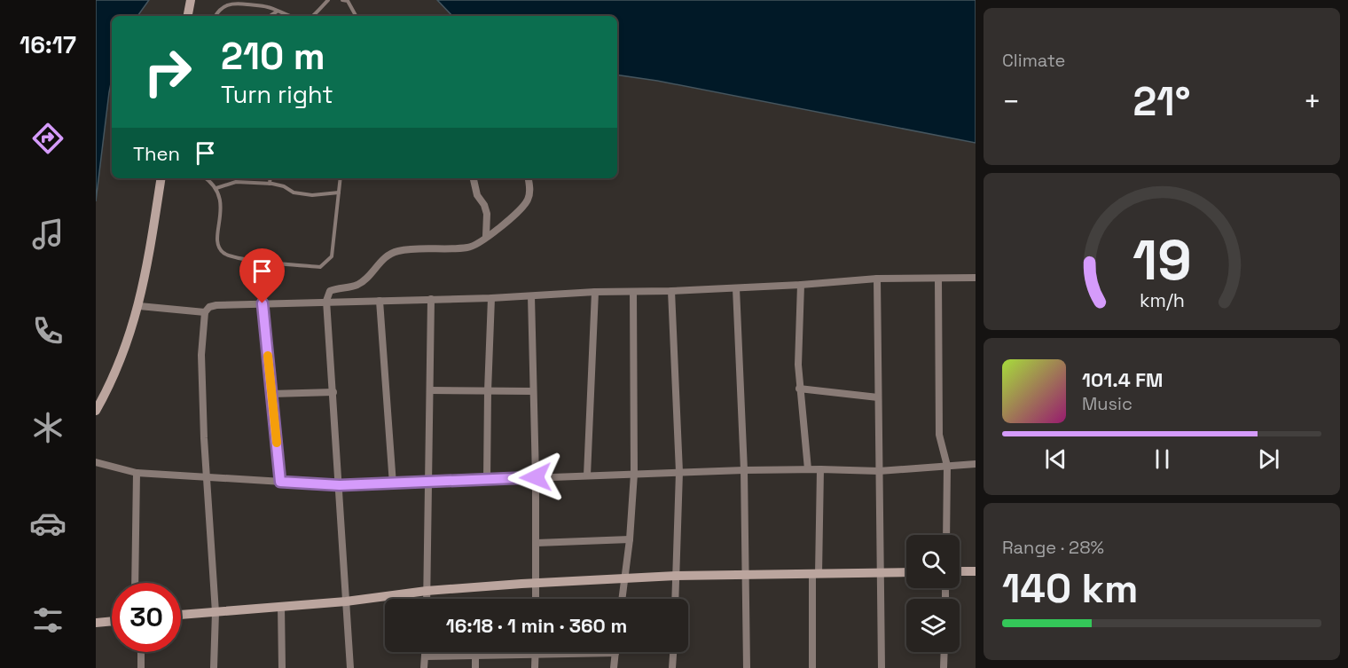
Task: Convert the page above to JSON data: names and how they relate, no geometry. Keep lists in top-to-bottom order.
{
  "page": {
    "tabs": "16:17",
    "tile": [
      "Climate",
      ["Range · 28%", "140 km"]
    ],
    "turn": ["210 m", "Turn right"],
    "heat": ["−", "21°", "+"],
    "then": "Then",
    "song": ["101.4 FM", "Music"],
    "limit": "30",
    "trip": "16:18 · 1 min · 360 m",
    "gauge": ["19", "km/h"]
  }
}
